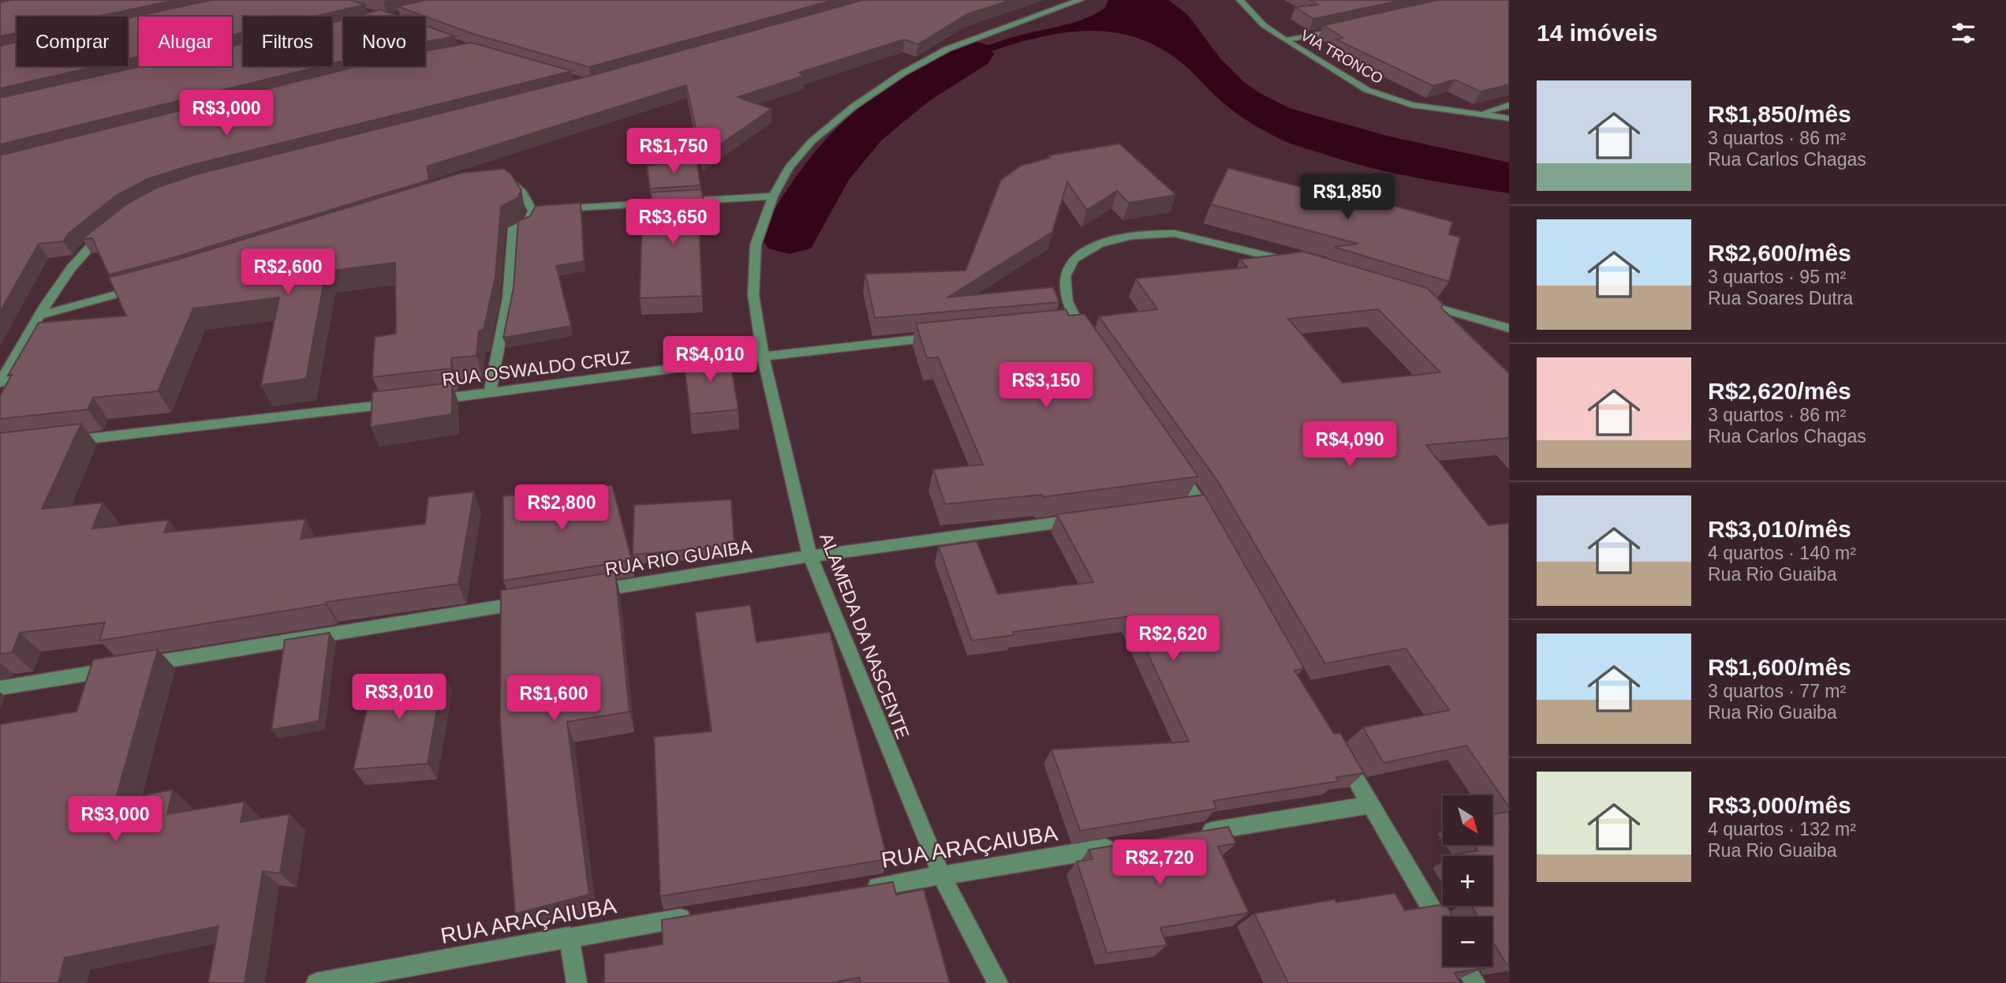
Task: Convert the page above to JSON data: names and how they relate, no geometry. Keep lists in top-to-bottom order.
{
  "streets": {
    "street": [
      "VIA TRONCO",
      "RUA OSWALDO CRUZ",
      "RUA RIO GUAIBA",
      "ALAMEDA DA NASCENTE",
      "RUA ARAÇAIUBA"
    ]
  },
  "crossings": [
    ["RUA OSWALDO CRUZ", "ALAMEDA DA NASCENTE"],
    ["RUA RIO GUAIBA", "ALAMEDA DA NASCENTE"],
    ["ALAMEDA DA NASCENTE", "RUA ARAÇAIUBA"]
  ],
  "north": "bottom right",
  "page": {
    "heading": "14 imóveis",
    "chip": [
      "Comprar",
      "Alugar",
      "Filtros",
      "Novo"
    ],
    "list": [
      {
        "name": "R$1,850/mês",
        "note": "3 quartos · 86 m² · Rua Carlos Chagas"
      },
      {
        "name": "R$2,600/mês",
        "note": "3 quartos · 95 m² · Rua Soares Dutra"
      },
      {
        "name": "R$2,620/mês",
        "note": "3 quartos · 86 m² · Rua Carlos Chagas"
      },
      {
        "name": "R$3,010/mês",
        "note": "4 quartos · 140 m² · Rua Rio Guaiba"
      },
      {
        "name": "R$1,600/mês",
        "note": "3 quartos · 77 m² · Rua Rio Guaiba"
      },
      {
        "name": "R$3,000/mês",
        "note": "4 quartos · 132 m² · Rua Rio Guaiba"
      }
    ],
    "price": [
      "R$3,000",
      "R$1,750",
      "R$1,850",
      "R$3,650",
      "R$2,600",
      "R$4,010",
      "R$3,150",
      "R$4,090",
      "R$2,800",
      "R$2,620",
      "R$3,010",
      "R$1,600",
      "R$3,000",
      "R$2,720"
    ],
    "map_buttons": ["+", "−"]
  }
}
